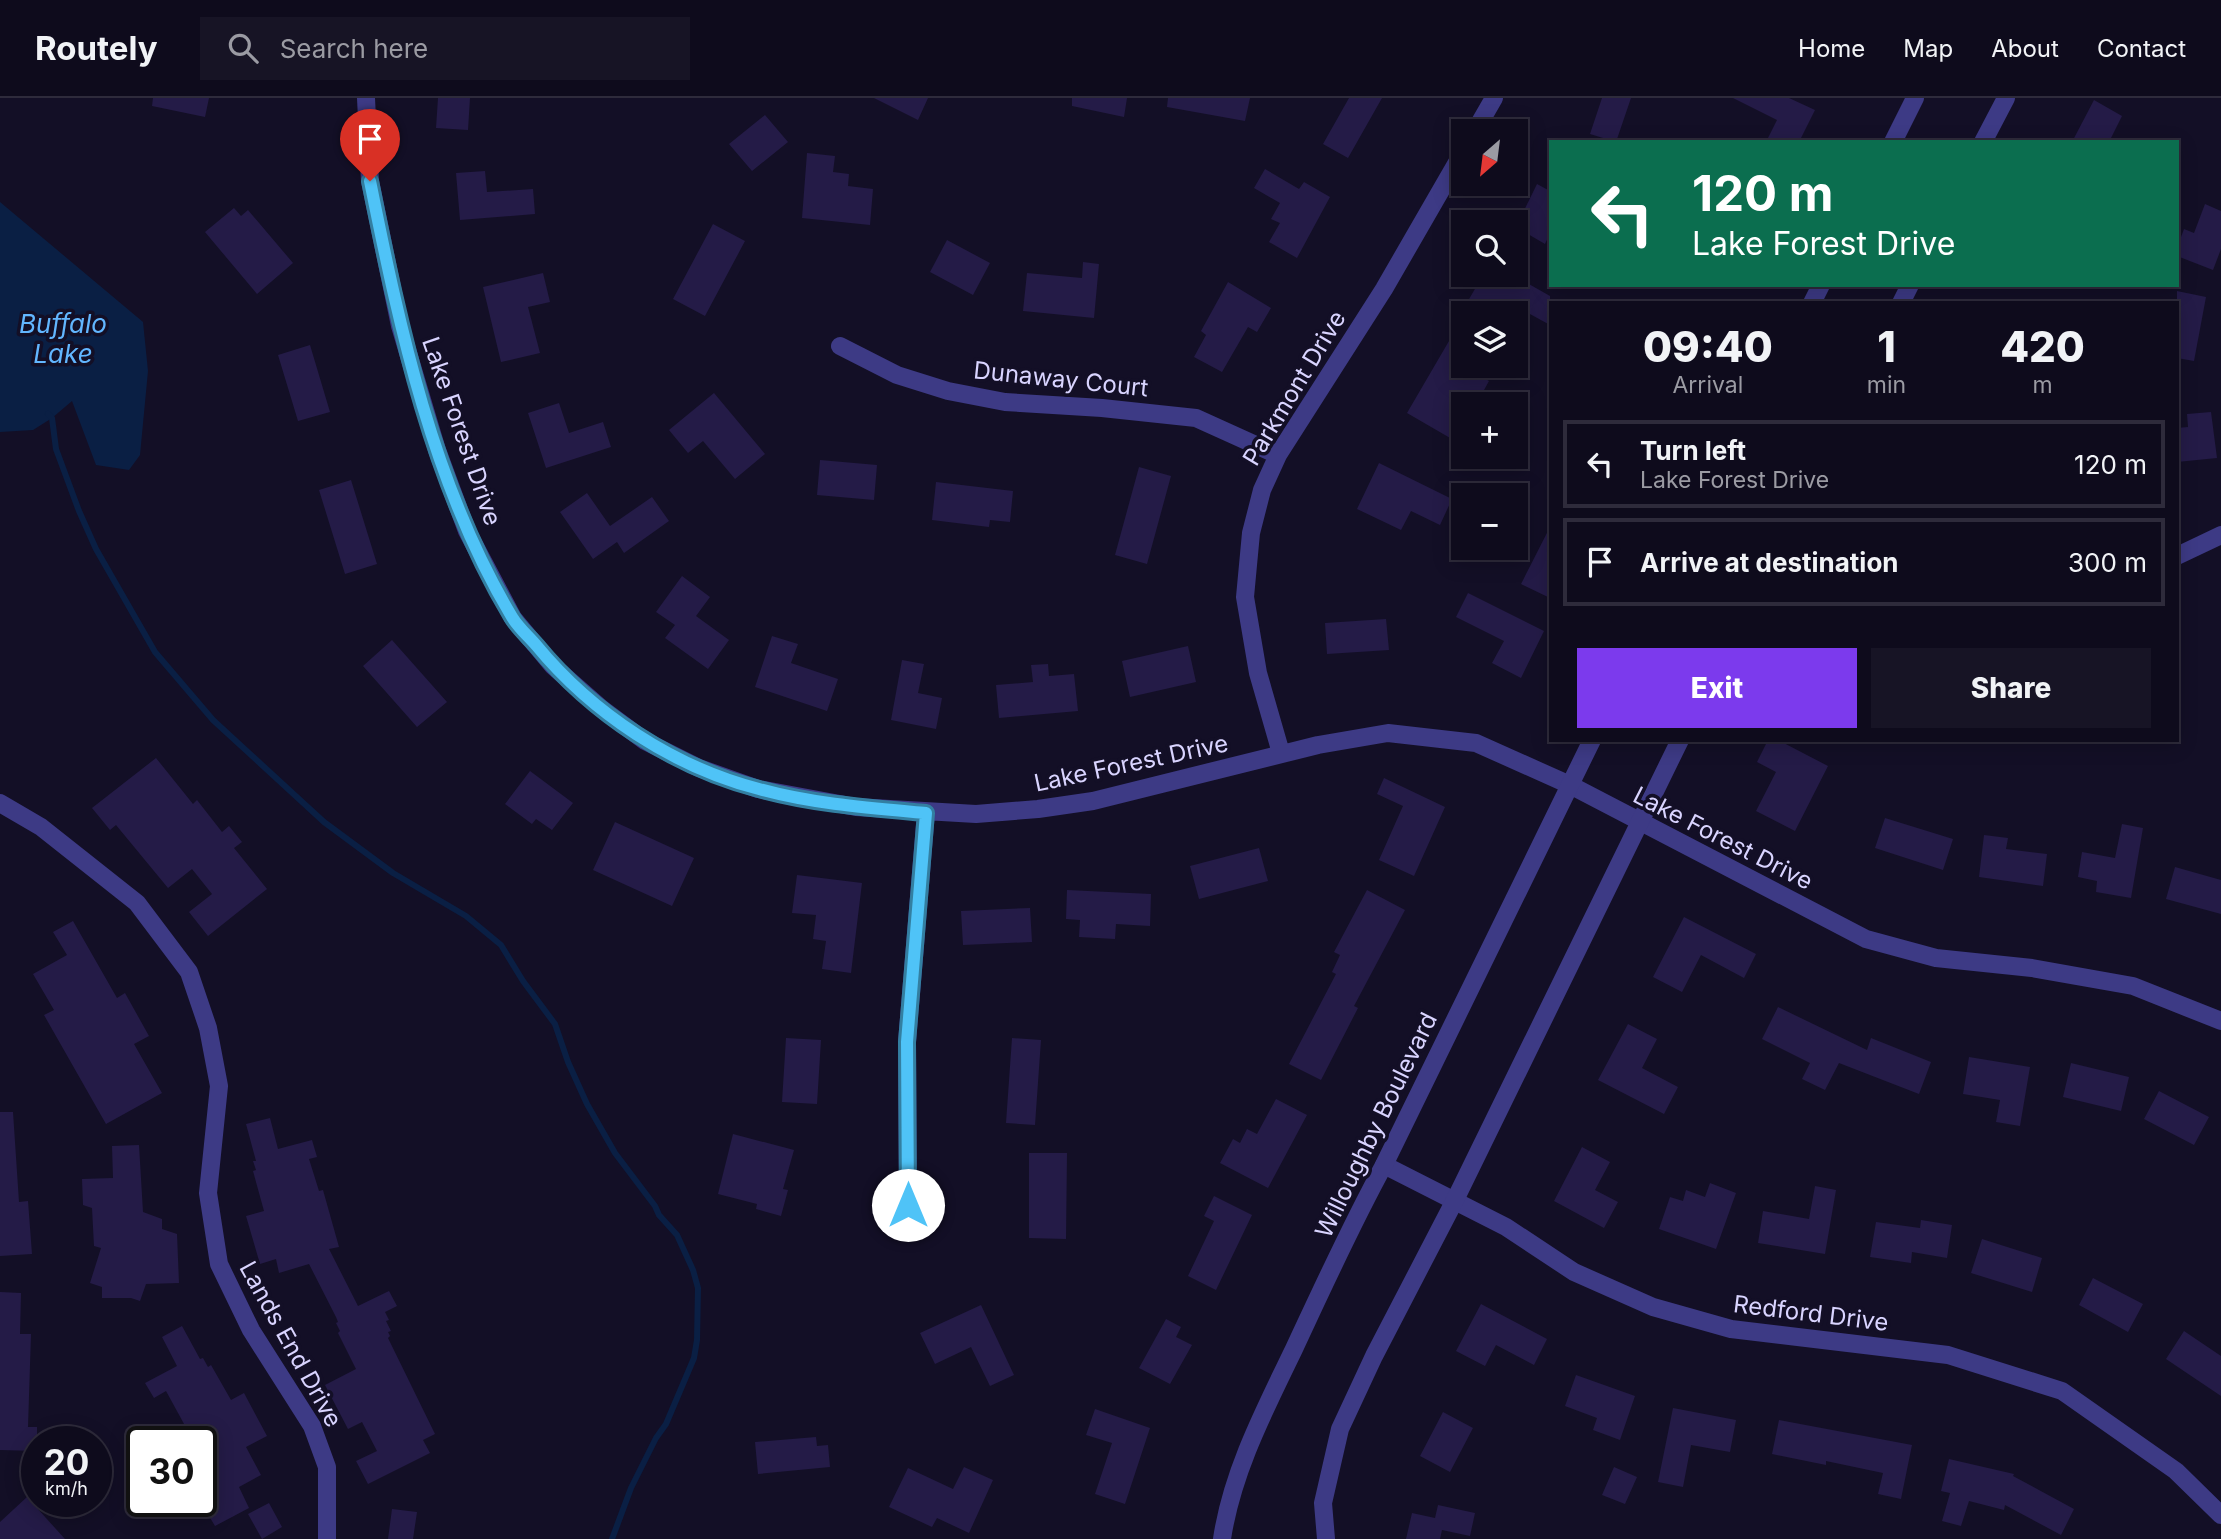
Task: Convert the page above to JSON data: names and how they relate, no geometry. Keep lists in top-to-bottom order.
{
  "streets": {
    "street": [
      "Dunaway Court",
      "Parkmont Drive",
      "Lake Forest Drive",
      "Willoughby Boulevard",
      "Redford Drive",
      "Lands End Drive"
    ]
  },
  "crossings": [
    ["Dunaway Court", "Parkmont Drive"],
    ["Parkmont Drive", "Lake Forest Drive"],
    ["Lake Forest Drive", "Willoughby Boulevard"],
    ["Willoughby Boulevard", "Redford Drive"]
  ],
  "water": ["Buffalo Lake"],
  "north": "bottom left",
  "page": {
    "header": "Routely",
    "search": "Search here",
    "nav": [
      "Home",
      "Map",
      "About",
      "Contact"
    ],
    "map_buttons": ["+", "−"],
    "turn": ["120 m", "Lake Forest Drive"],
    "eta": [
      "09:40",
      "Arrival",
      "1",
      "min",
      "420",
      "m"
    ],
    "list": [
      {
        "name": "Turn left",
        "note": "Lake Forest Drive",
        "value": "120 m"
      },
      {
        "name": "Arrive at destination",
        "value": "300 m"
      }
    ],
    "buttons": ["Exit", "Share"],
    "speed": "20 km/h",
    "limit": "30"
  }
}
